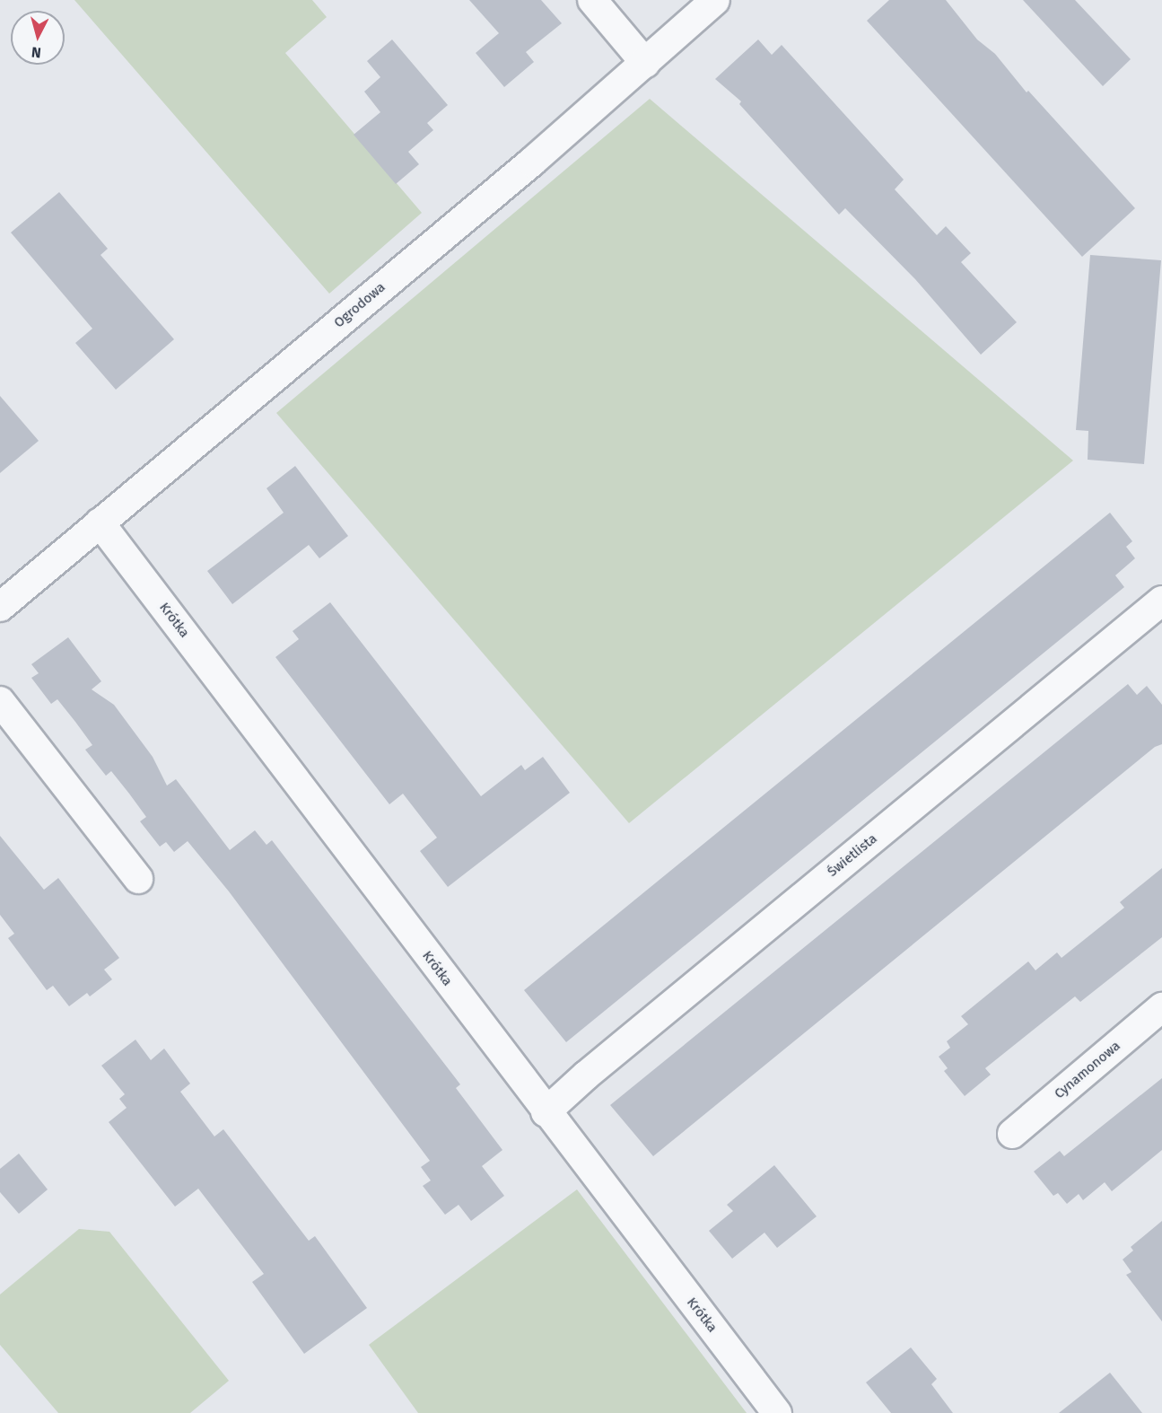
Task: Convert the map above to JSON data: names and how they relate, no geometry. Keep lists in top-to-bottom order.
{
  "streets": {
    "street": [
      "Ogrodowa",
      "Krótka",
      "Świetlista",
      "Cynamonowa"
    ]
  },
  "crossings": [
    ["Ogrodowa", "Krótka"],
    ["Krótka", "Świetlista"]
  ],
  "north": "bottom"
}
